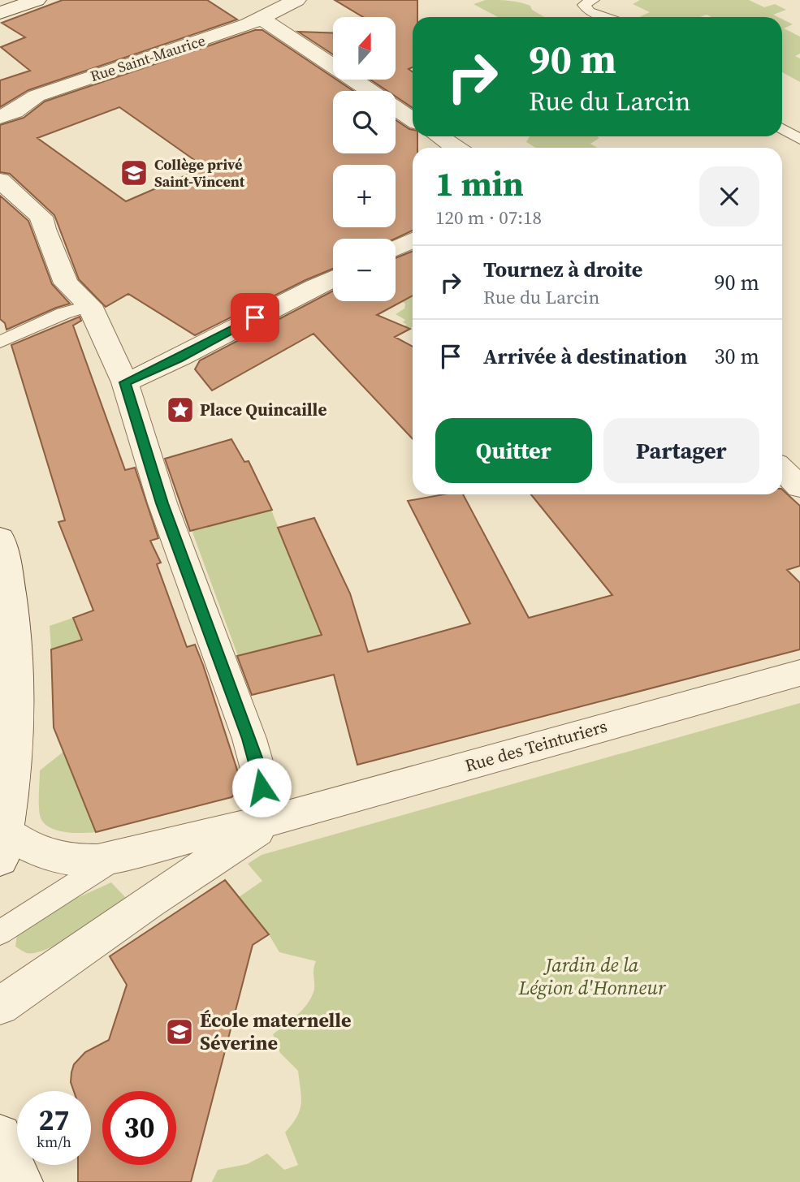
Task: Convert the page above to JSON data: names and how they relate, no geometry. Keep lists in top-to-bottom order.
{
  "streets": {
    "street": ["Rue Saint-Maurice", "Rue des Teinturiers"]
  },
  "parks": ["Jardin de la Légion d'Honneur"],
  "places": {
    "school or university": ["Collège privé Saint-Vincent", "École maternelle Séverine"],
    "place": ["Place Quincaille"]
  },
  "north": "top",
  "page": {
    "map_buttons": ["+", "−"],
    "turn": ["90 m", "Rue du Larcin"],
    "heading": ["1 min", "120 m · 07:18"],
    "list": [
      {
        "name": "Tournez à droite",
        "note": "Rue du Larcin",
        "value": "90 m"
      },
      {
        "name": "Arrivée à destination",
        "value": "30 m"
      }
    ],
    "buttons": ["Quitter", "Partager"],
    "speed": "27 km/h",
    "limit": "30"
  }
}
